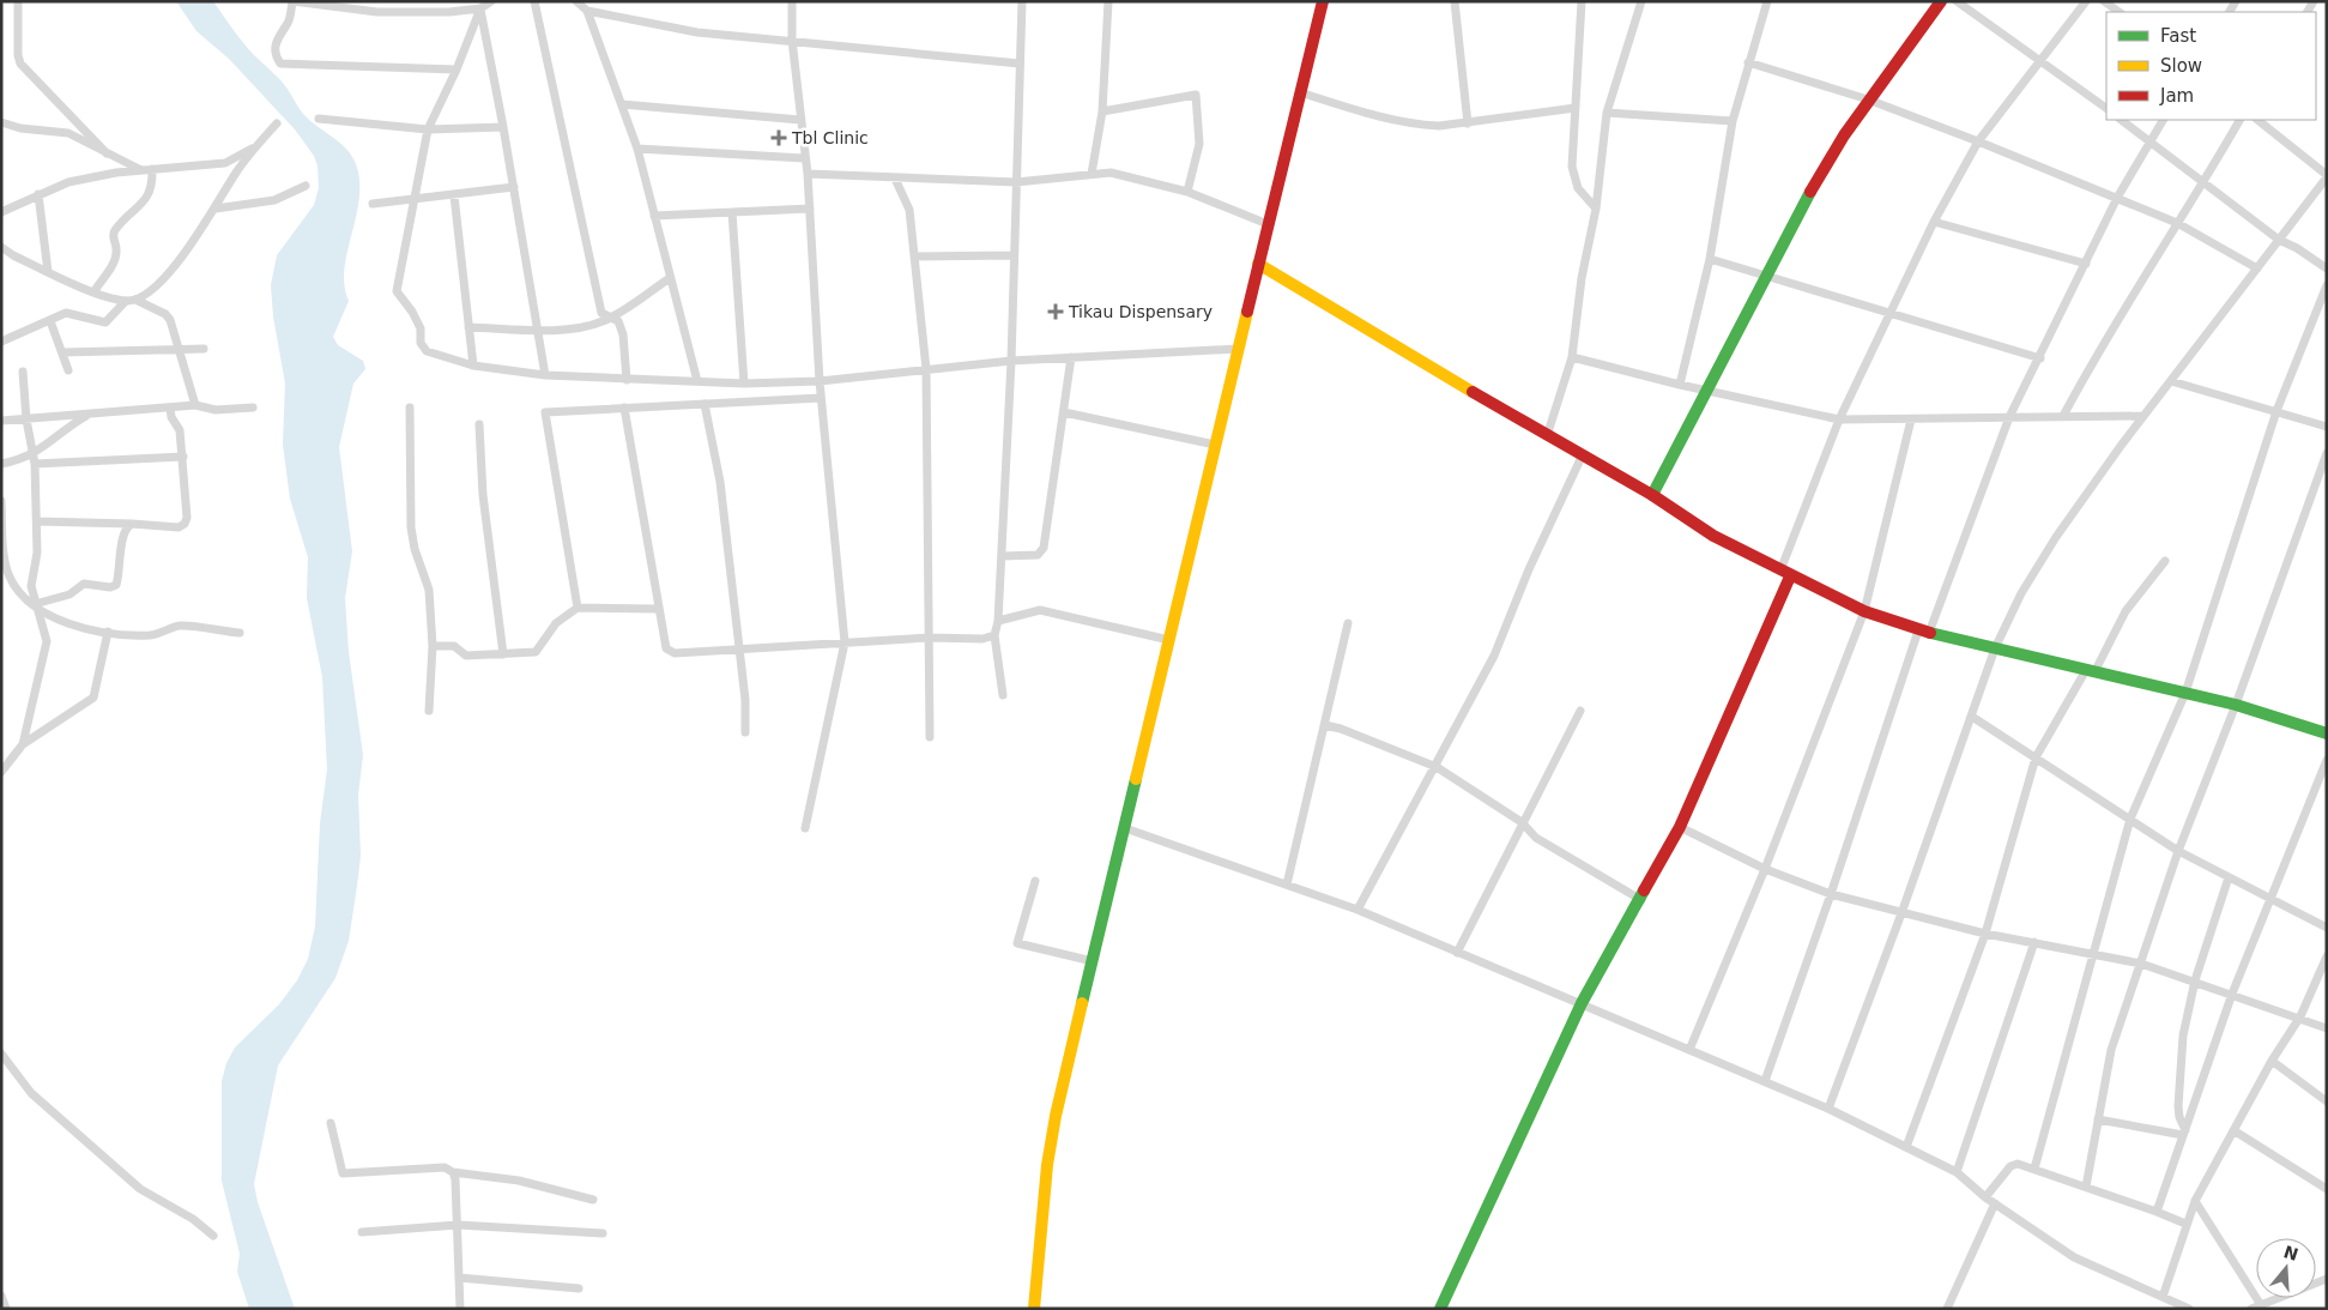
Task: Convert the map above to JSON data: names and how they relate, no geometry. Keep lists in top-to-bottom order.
{
  "places": {
    "health": ["Tbl Clinic", "Tikau Dispensary"]
  },
  "legend": ["Fast", "Slow", "Jam"],
  "north": "top"
}
